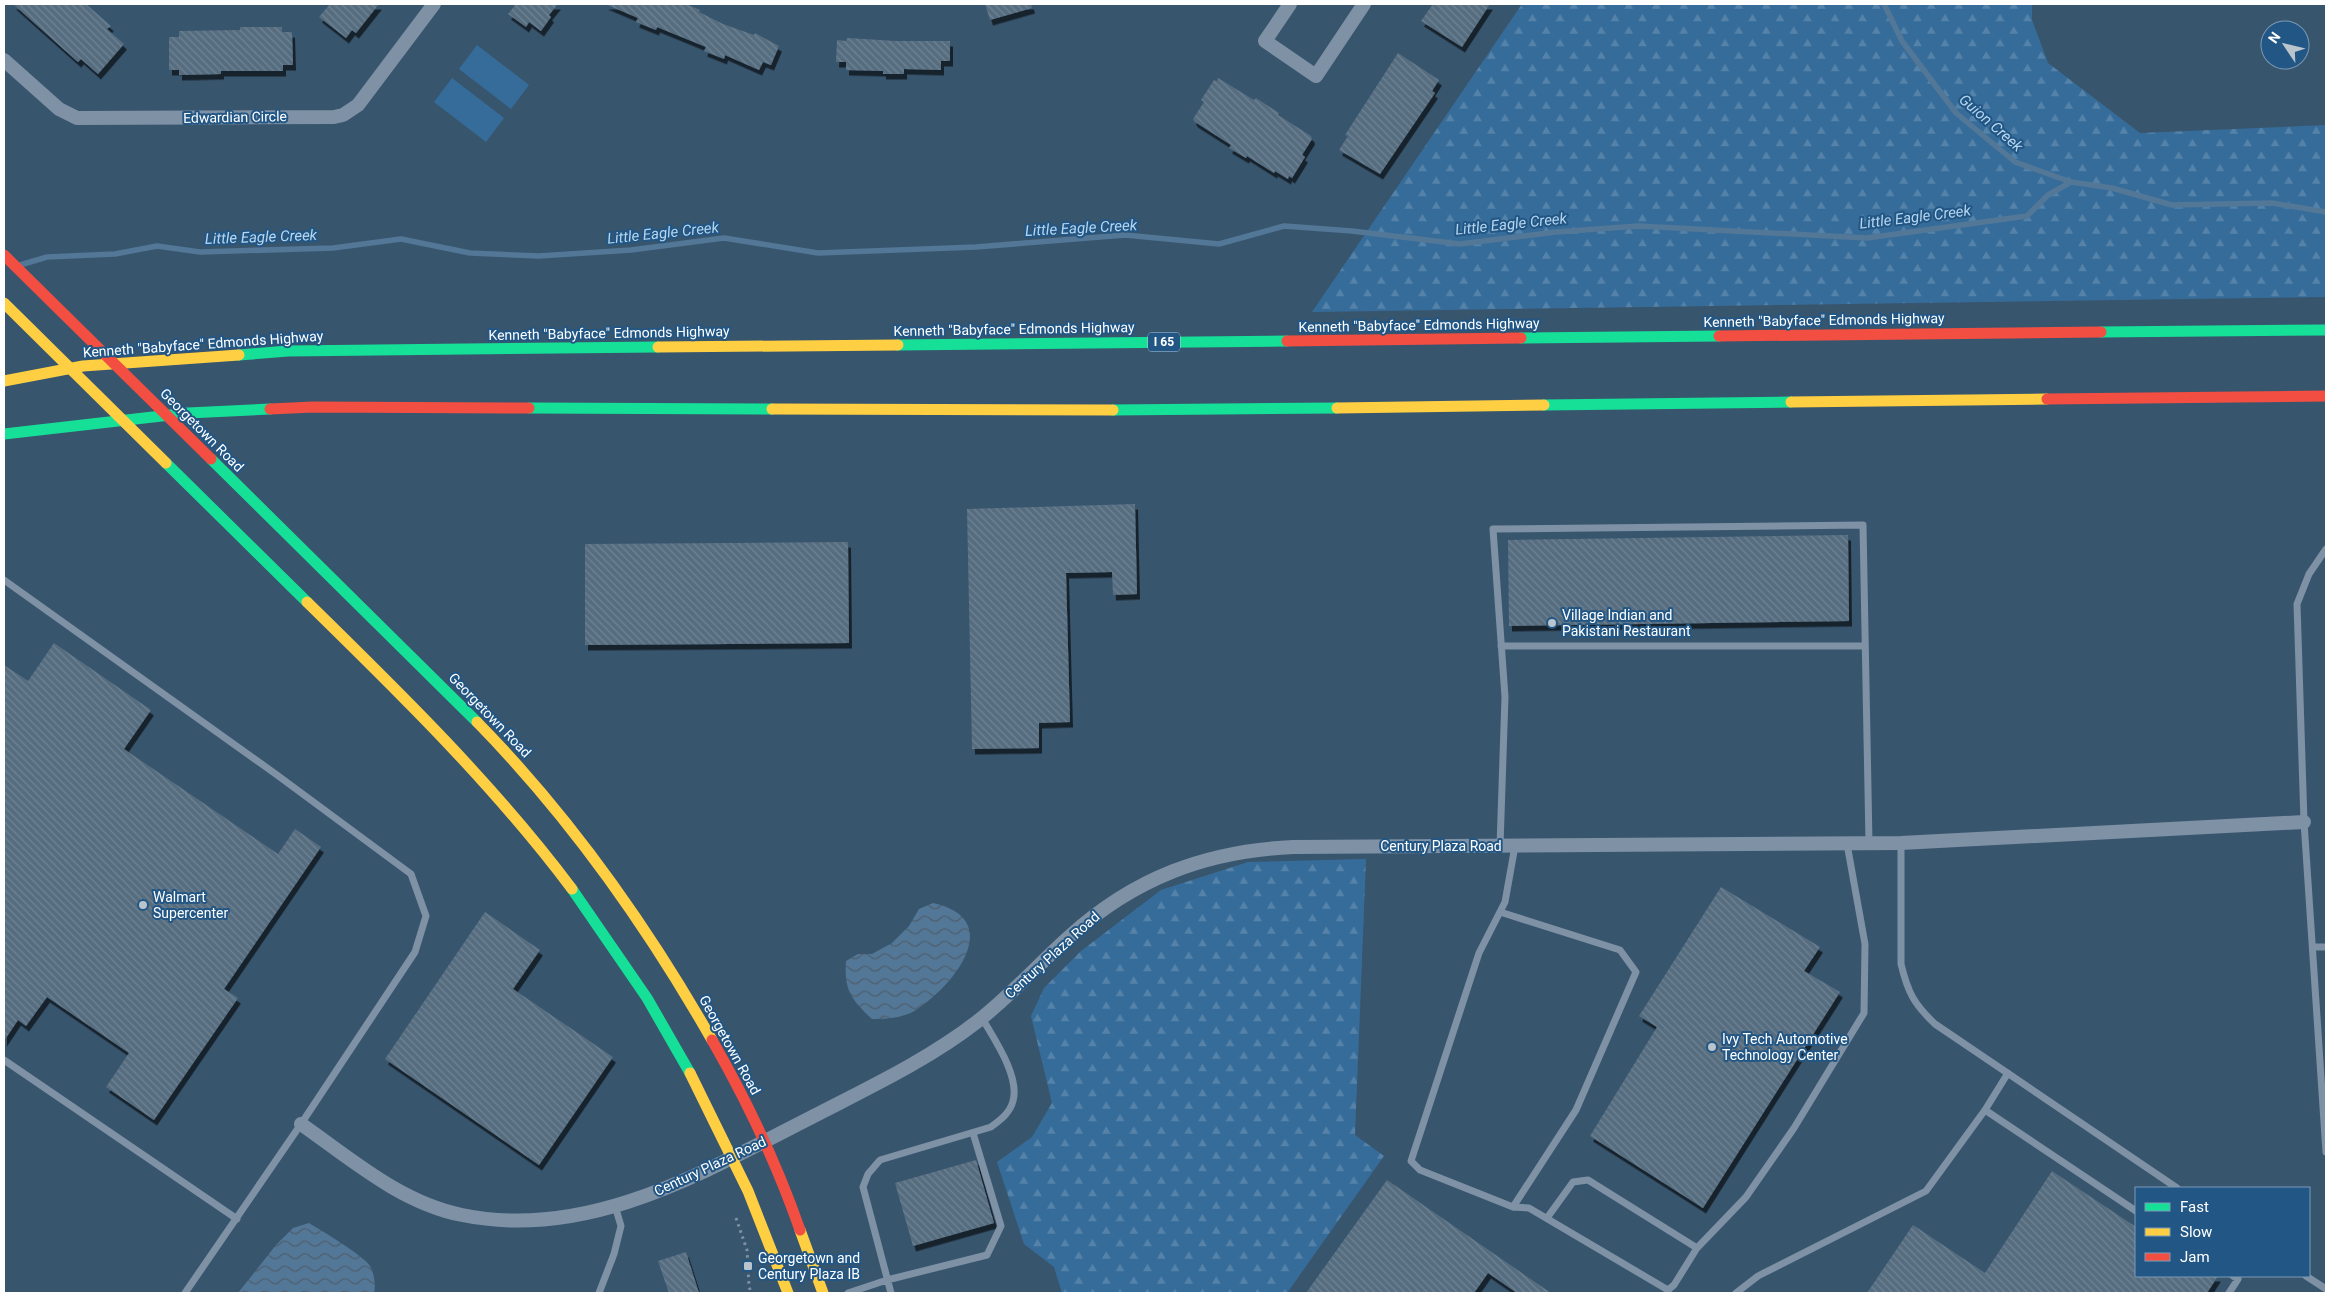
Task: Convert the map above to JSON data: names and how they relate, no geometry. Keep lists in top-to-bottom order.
{
  "streets": {
    "main road": ["Kenneth \"Babyface\" Edmonds Highway", "I 65", "Georgetown Road"],
    "street": ["Edwardian Circle", "Century Plaza Road"]
  },
  "crossings": [
    ["Georgetown Road", "Century Plaza Road"]
  ],
  "water": ["Guion Creek", "Little Eagle Creek"],
  "places": {
    "other": ["Village Indian and Pakistani Restaurant", "Walmart Supercenter", "Ivy Tech Automotive Technology Center"],
    "transit": ["Georgetown and Century Plaza IB"]
  },
  "legend": ["Fast", "Slow", "Jam"],
  "north": "top left"
}
